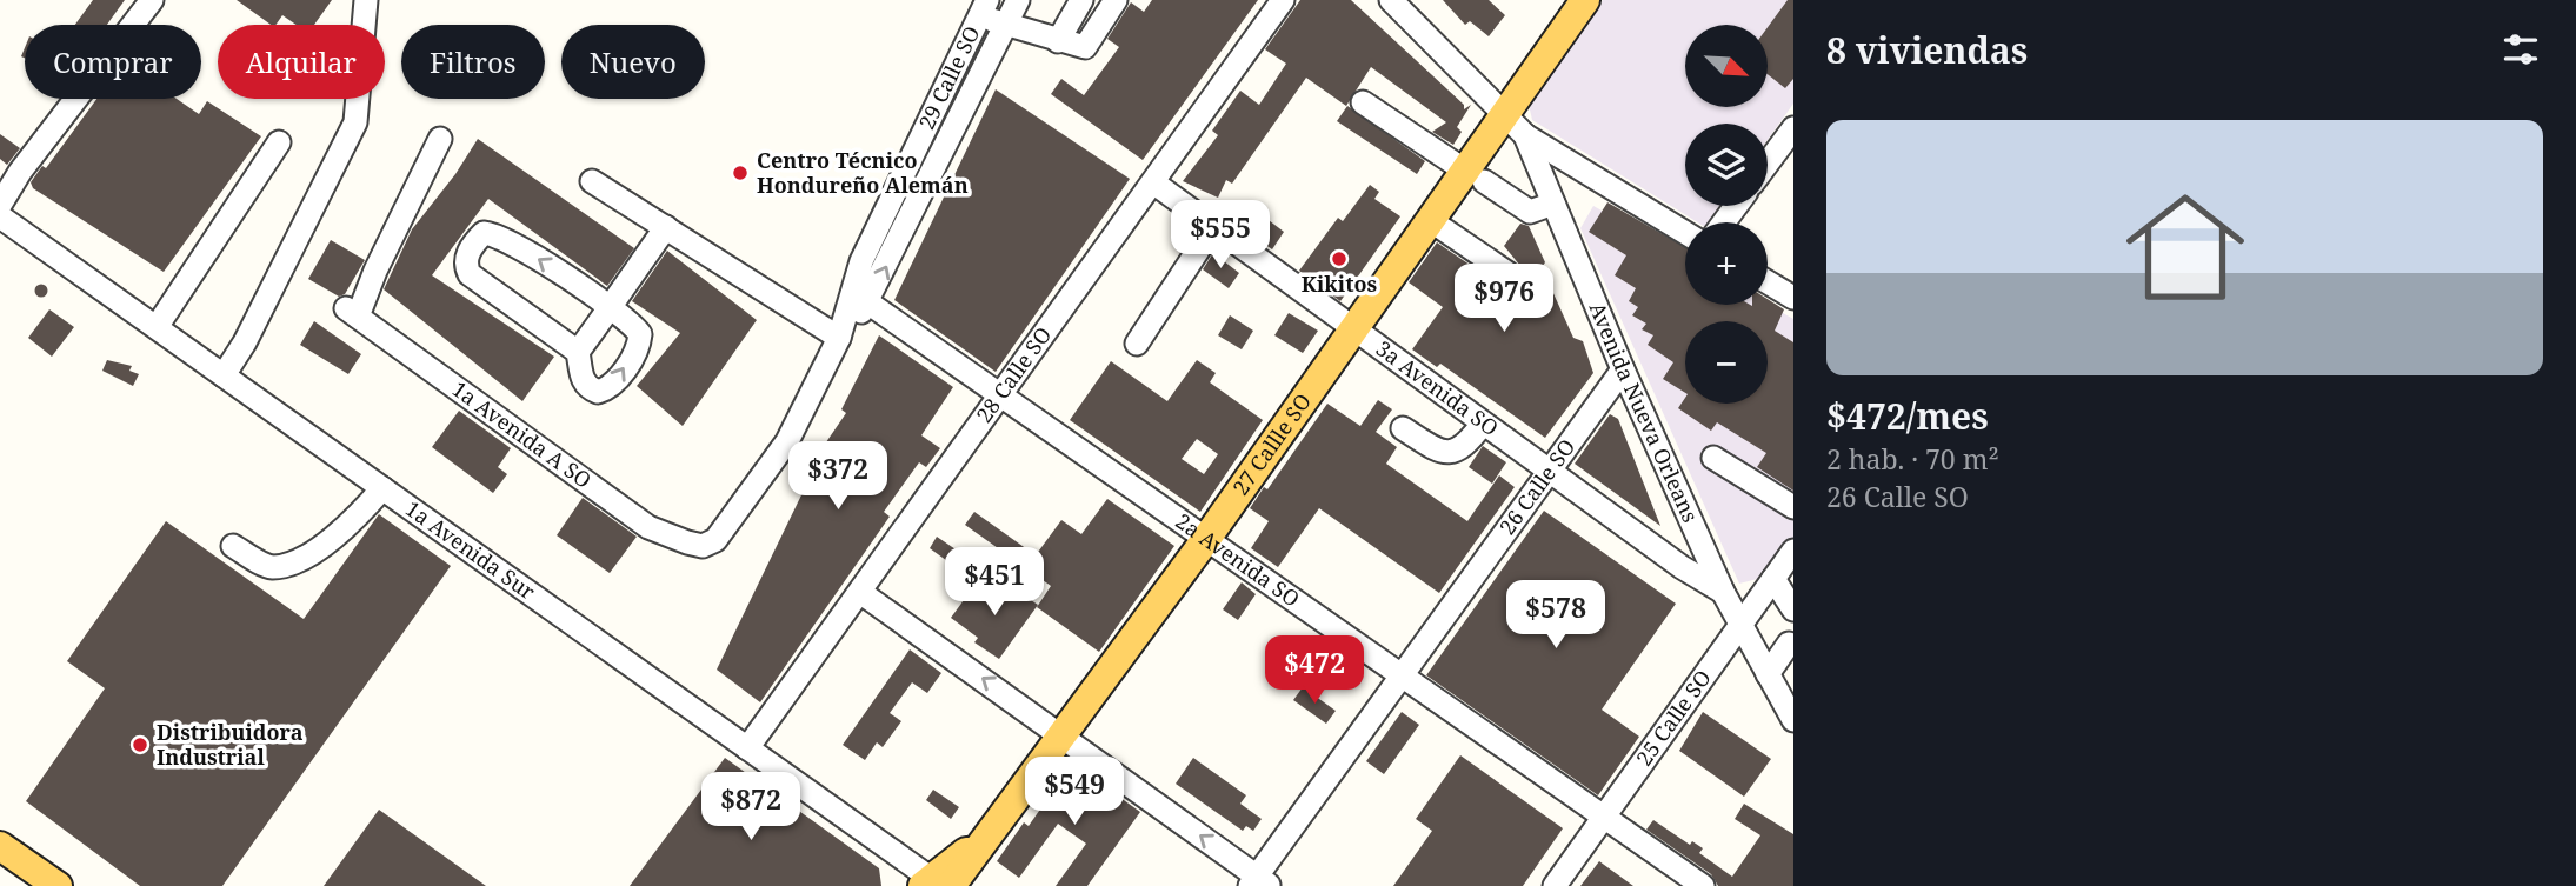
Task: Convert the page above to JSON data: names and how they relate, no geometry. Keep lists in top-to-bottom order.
{
  "streets": {
    "main road": ["27 Callle SO"],
    "street": [
      "29 Calle SO",
      "28 Calle SO",
      "3a Avenida SO",
      "Avenida Nueva Orleans",
      "1a Avenida A SO",
      "26 Calle SO",
      "1a Avenida Sur",
      "2a Avenida SO",
      "25 Calle SO"
    ]
  },
  "crossings": [
    ["29 Calle SO", "1a Avenida A SO"],
    ["29 Calle SO", "2a Avenida SO"],
    ["28 Calle SO", "3a Avenida SO"],
    ["28 Calle SO", "1a Avenida Sur"],
    ["28 Calle SO", "2a Avenida SO"],
    ["3a Avenida SO", "Avenida Nueva Orleans"],
    ["3a Avenida SO", "27 Callle SO"],
    ["3a Avenida SO", "26 Calle SO"],
    ["Avenida Nueva Orleans", "27 Callle SO"],
    ["Avenida Nueva Orleans", "26 Calle SO"],
    ["Avenida Nueva Orleans", "25 Calle SO"],
    ["27 Callle SO", "1a Avenida Sur"],
    ["27 Callle SO", "2a Avenida SO"],
    ["26 Calle SO", "2a Avenida SO"],
    ["2a Avenida SO", "25 Calle SO"]
  ],
  "places": ["Centro Técnico Hondureño Alemán", "Kikitos", "Distribuidora Industrial"],
  "north": "bottom right",
  "page": {
    "heading": "8 viviendas",
    "map_buttons": ["+", "−"],
    "chip": [
      "Comprar",
      "Alquilar",
      "Filtros",
      "Nuevo"
    ],
    "list": [
      {
        "name": "$472/mes",
        "note": "2 hab. · 70 m² · 26 Calle SO"
      }
    ],
    "price": [
      "$555",
      "$976",
      "$372",
      "$451",
      "$578",
      "$472",
      "$549",
      "$872"
    ]
  }
}
